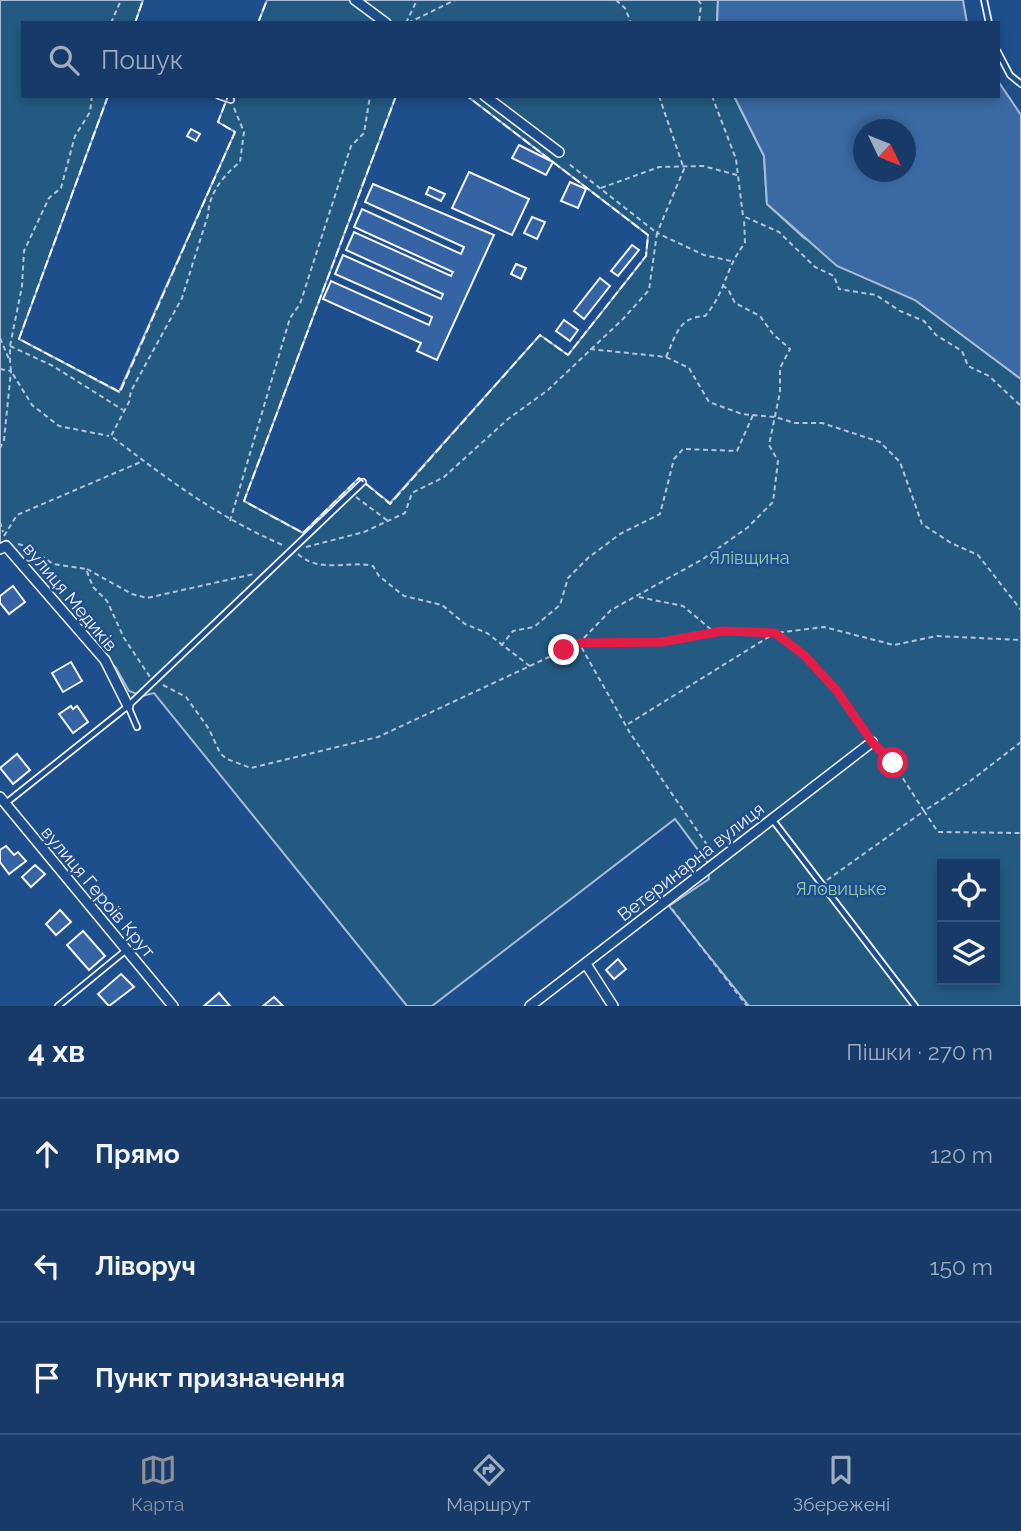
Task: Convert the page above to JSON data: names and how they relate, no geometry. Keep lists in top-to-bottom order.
{
  "streets": {
    "street": ["вулиця Медиків", "Ветеринарна вулиця", "вулиця Героїв Крут"]
  },
  "parks": ["Ялівщина", "Яловицьке"],
  "north": "bottom right",
  "page": {
    "search": "Пошук",
    "heading": ["4 хв", "Пішки · 270 m"],
    "list": [
      ["Прямо", "120 m"],
      ["Ліворуч", "150 m"],
      "Пункт призначення"
    ],
    "nav": ["Карта", "Маршрут", "Збережені"]
  }
}
